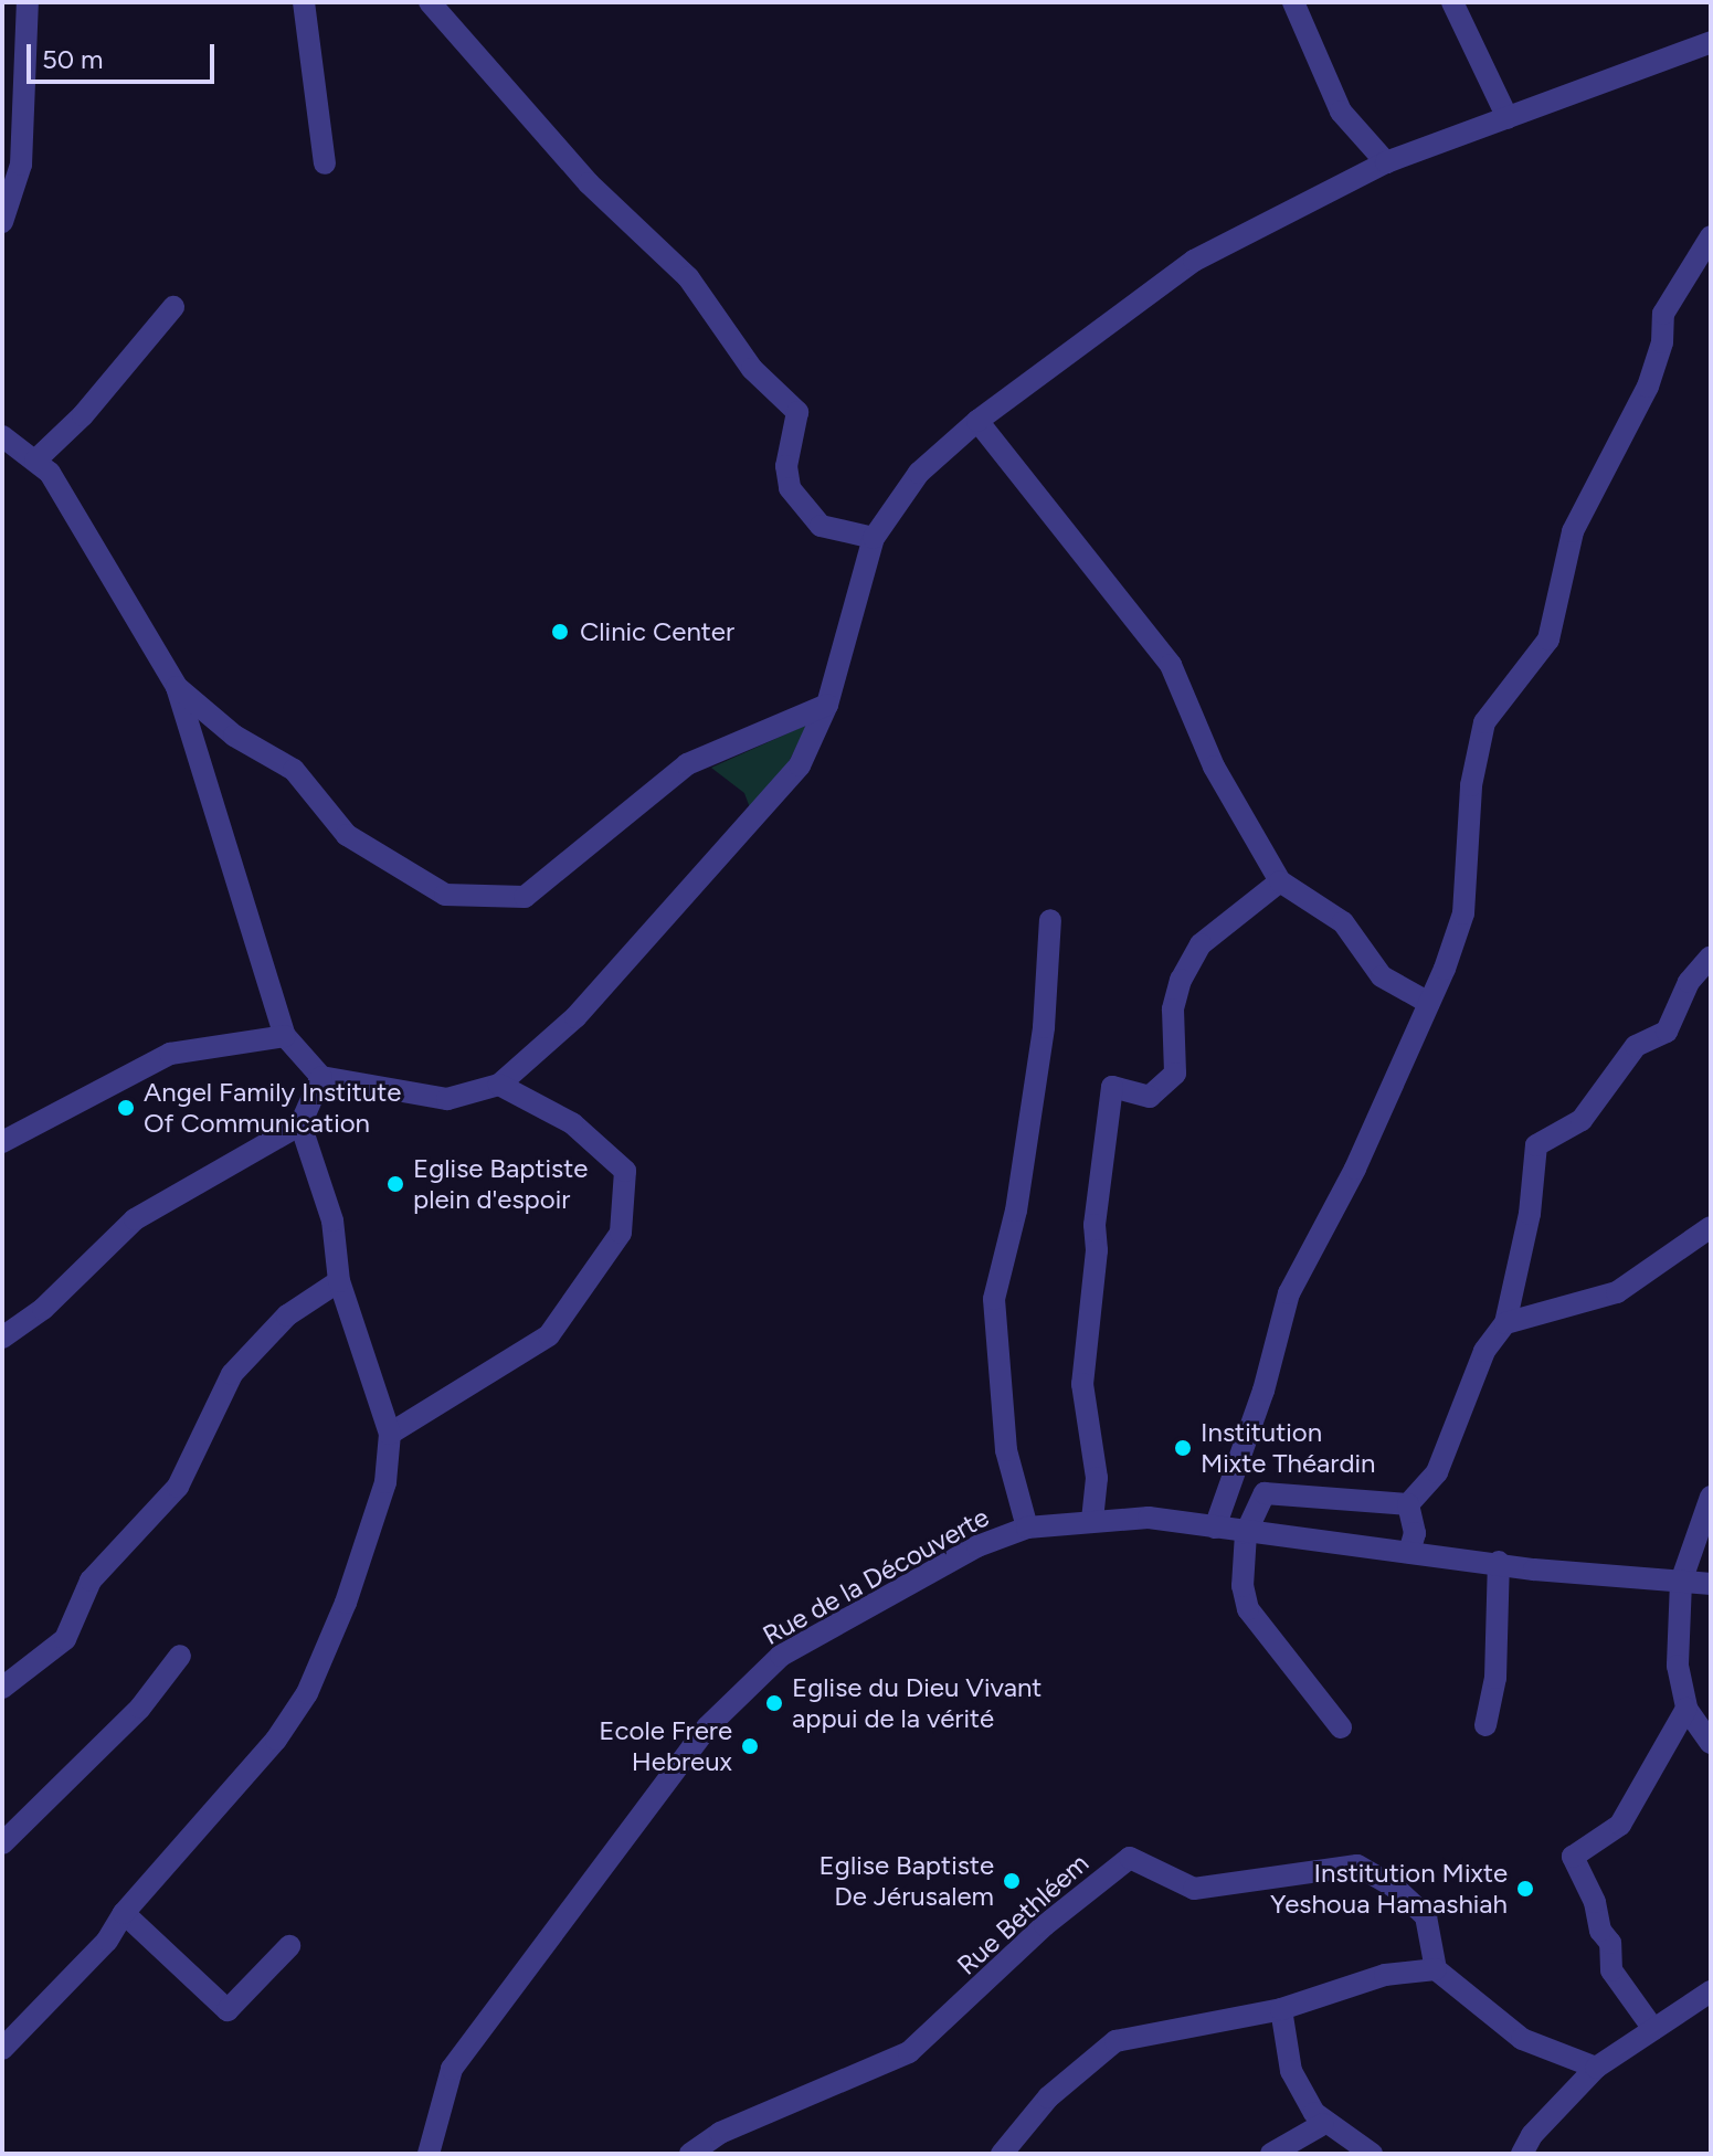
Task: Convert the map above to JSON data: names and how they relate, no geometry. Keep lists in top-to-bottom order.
{
  "streets": {
    "street": ["Rue de la Découverte", "Rue Bethléem"]
  },
  "places": [
    "Clinic Center",
    "Angel Family Institute Of Communication",
    "Eglise Baptiste plein d'espoir",
    "Institution Mixte Théardin",
    "Eglise du Dieu Vivant appui de la vérité",
    "Ecole Frere Hebreux",
    "Eglise Baptiste De Jérusalem",
    "Institution Mixte Yeshoua Hamashiah"
  ],
  "scale_bar": "50 m"
}
